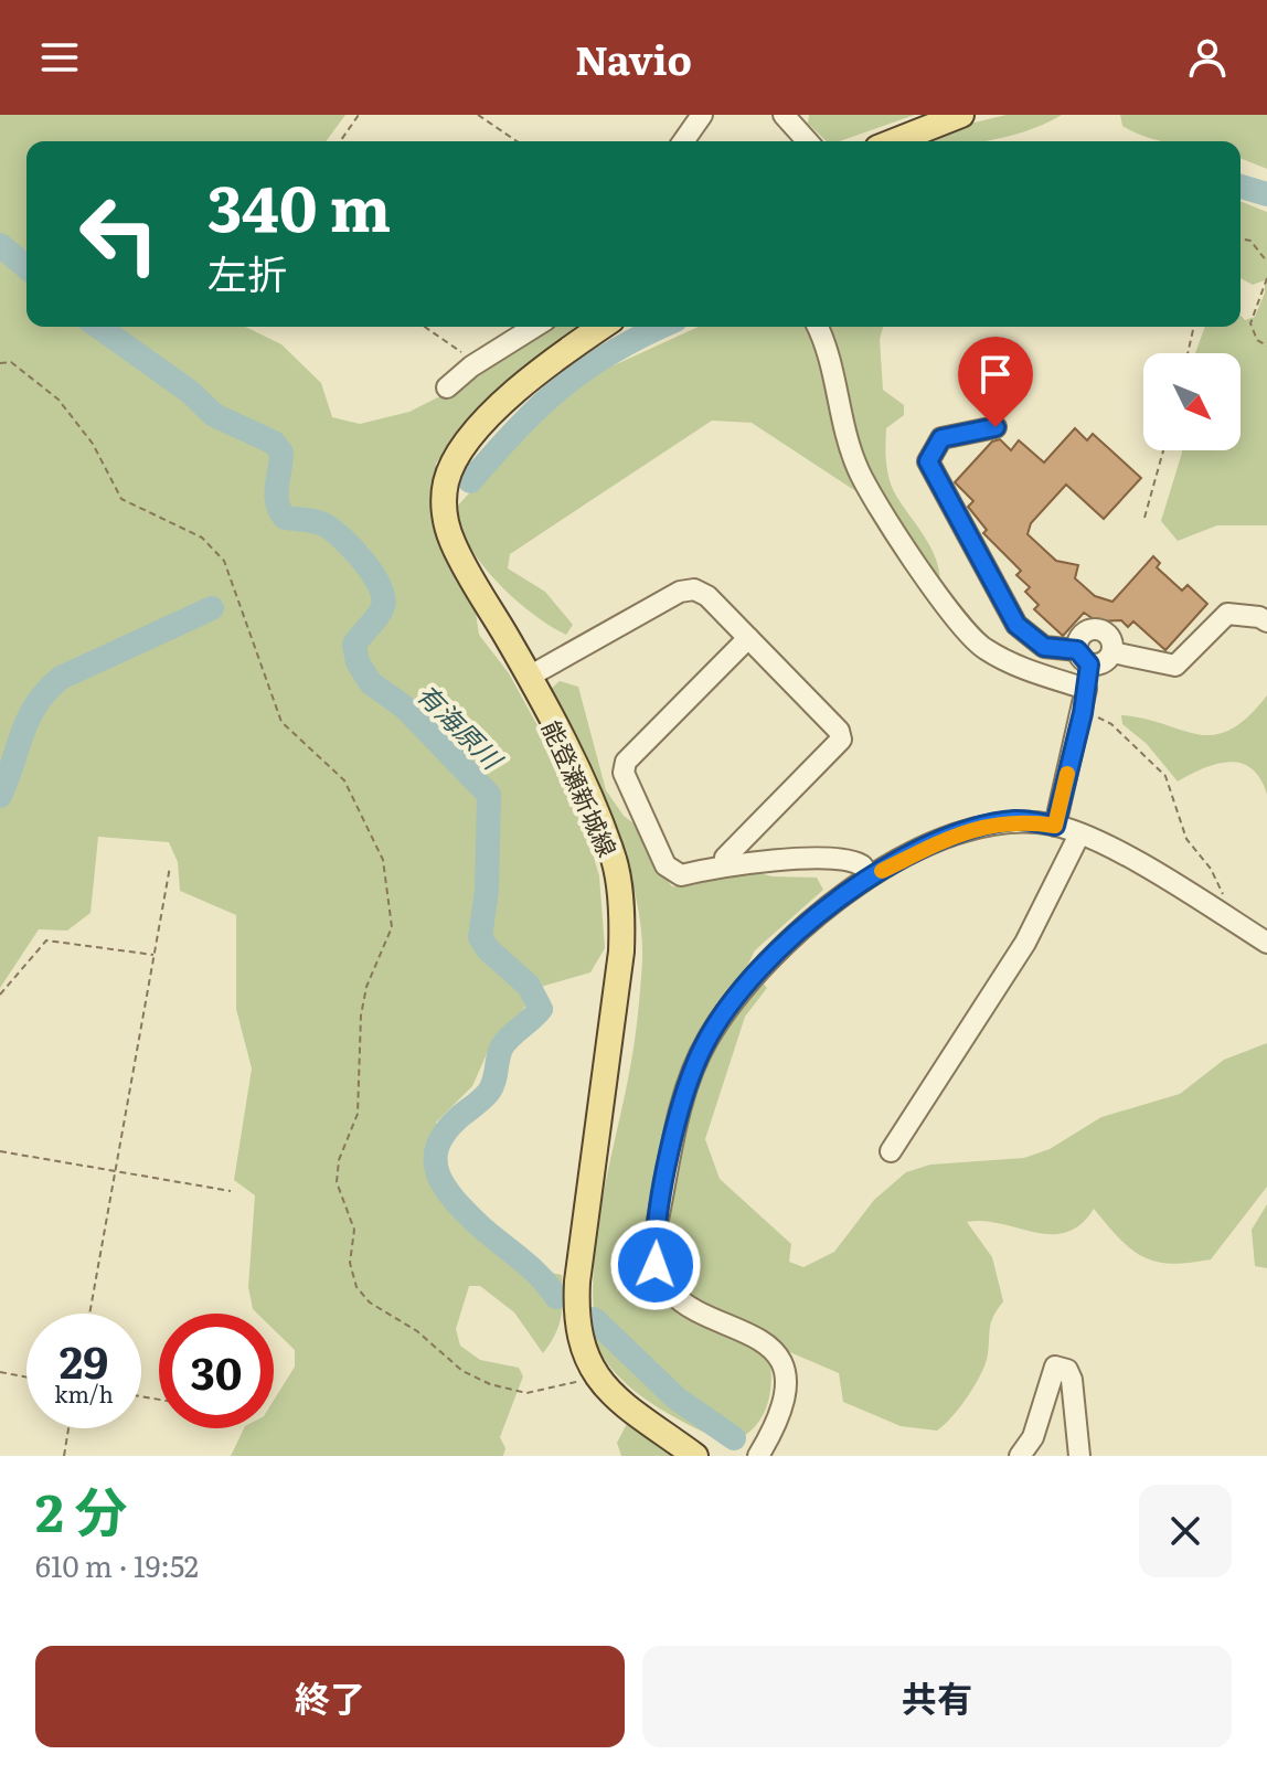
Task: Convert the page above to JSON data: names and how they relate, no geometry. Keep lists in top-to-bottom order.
{
  "streets": {
    "main road": ["能登瀬新城線"]
  },
  "water": ["有海原川"],
  "north": "bottom right",
  "page": {
    "header": "Navio",
    "turn": ["340 m", "左折"],
    "speed": "29 km/h",
    "limit": "30",
    "heading": ["2 分", "610 m · 19:52"],
    "buttons": ["終了", "共有"]
  }
}
